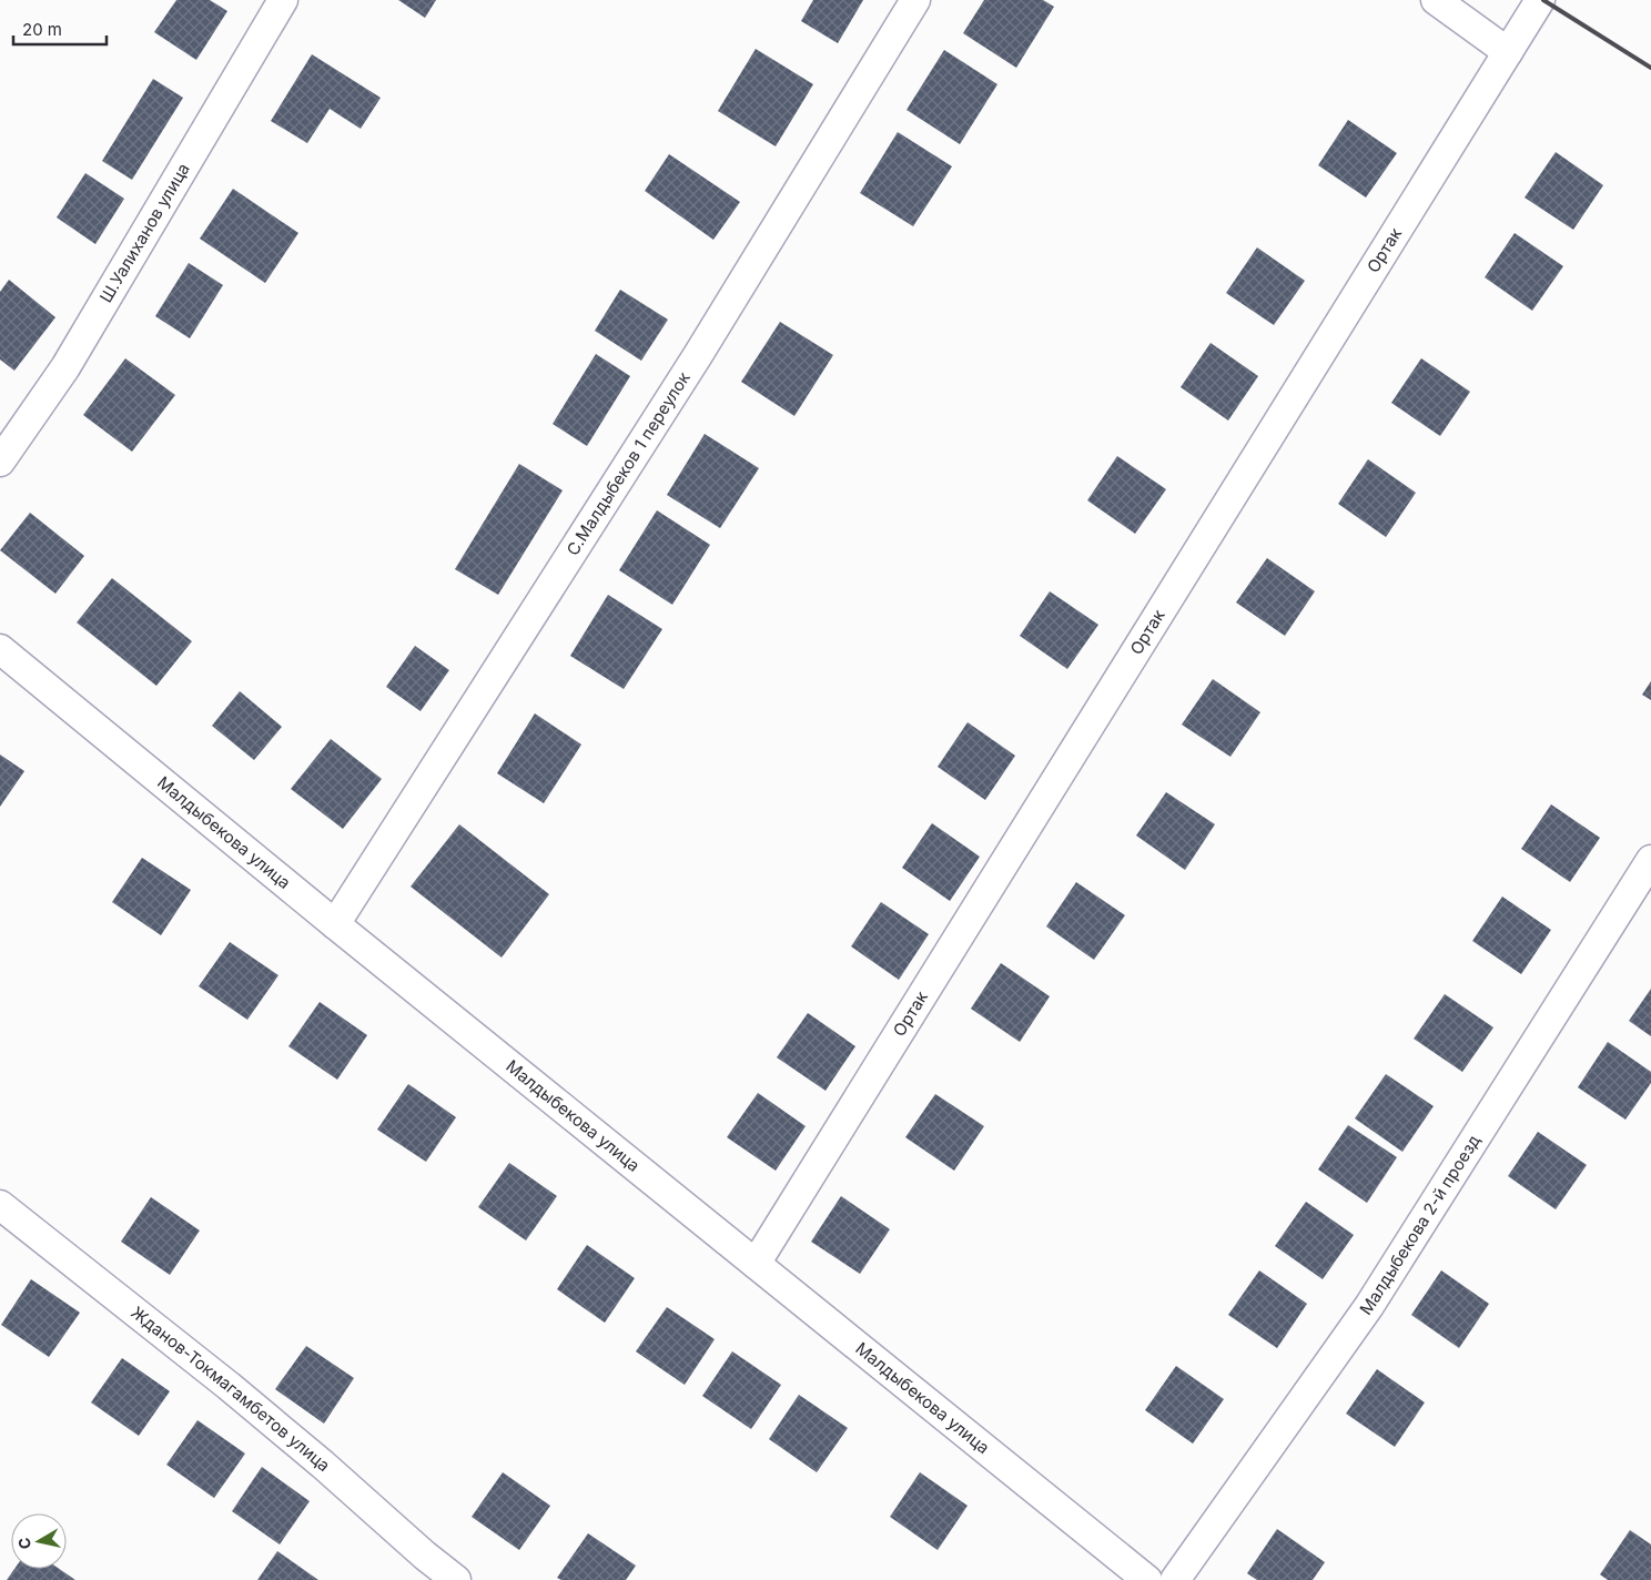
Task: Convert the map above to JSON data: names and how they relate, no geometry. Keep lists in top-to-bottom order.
{
  "streets": {
    "street": [
      "Ш.Уалиханов улица",
      "Ортак",
      "С.Малдыбеков 1 переулок",
      "Малдыбекова улица",
      "Малдыбекова 2-й проезд",
      "Жданов-Токмагамбетов улица"
    ]
  },
  "crossings": [
    ["Ортак", "Малдыбекова улица"],
    ["С.Малдыбеков 1 переулок", "Малдыбекова улица"]
  ],
  "scale_bar": "20 m",
  "north": "left"
}
